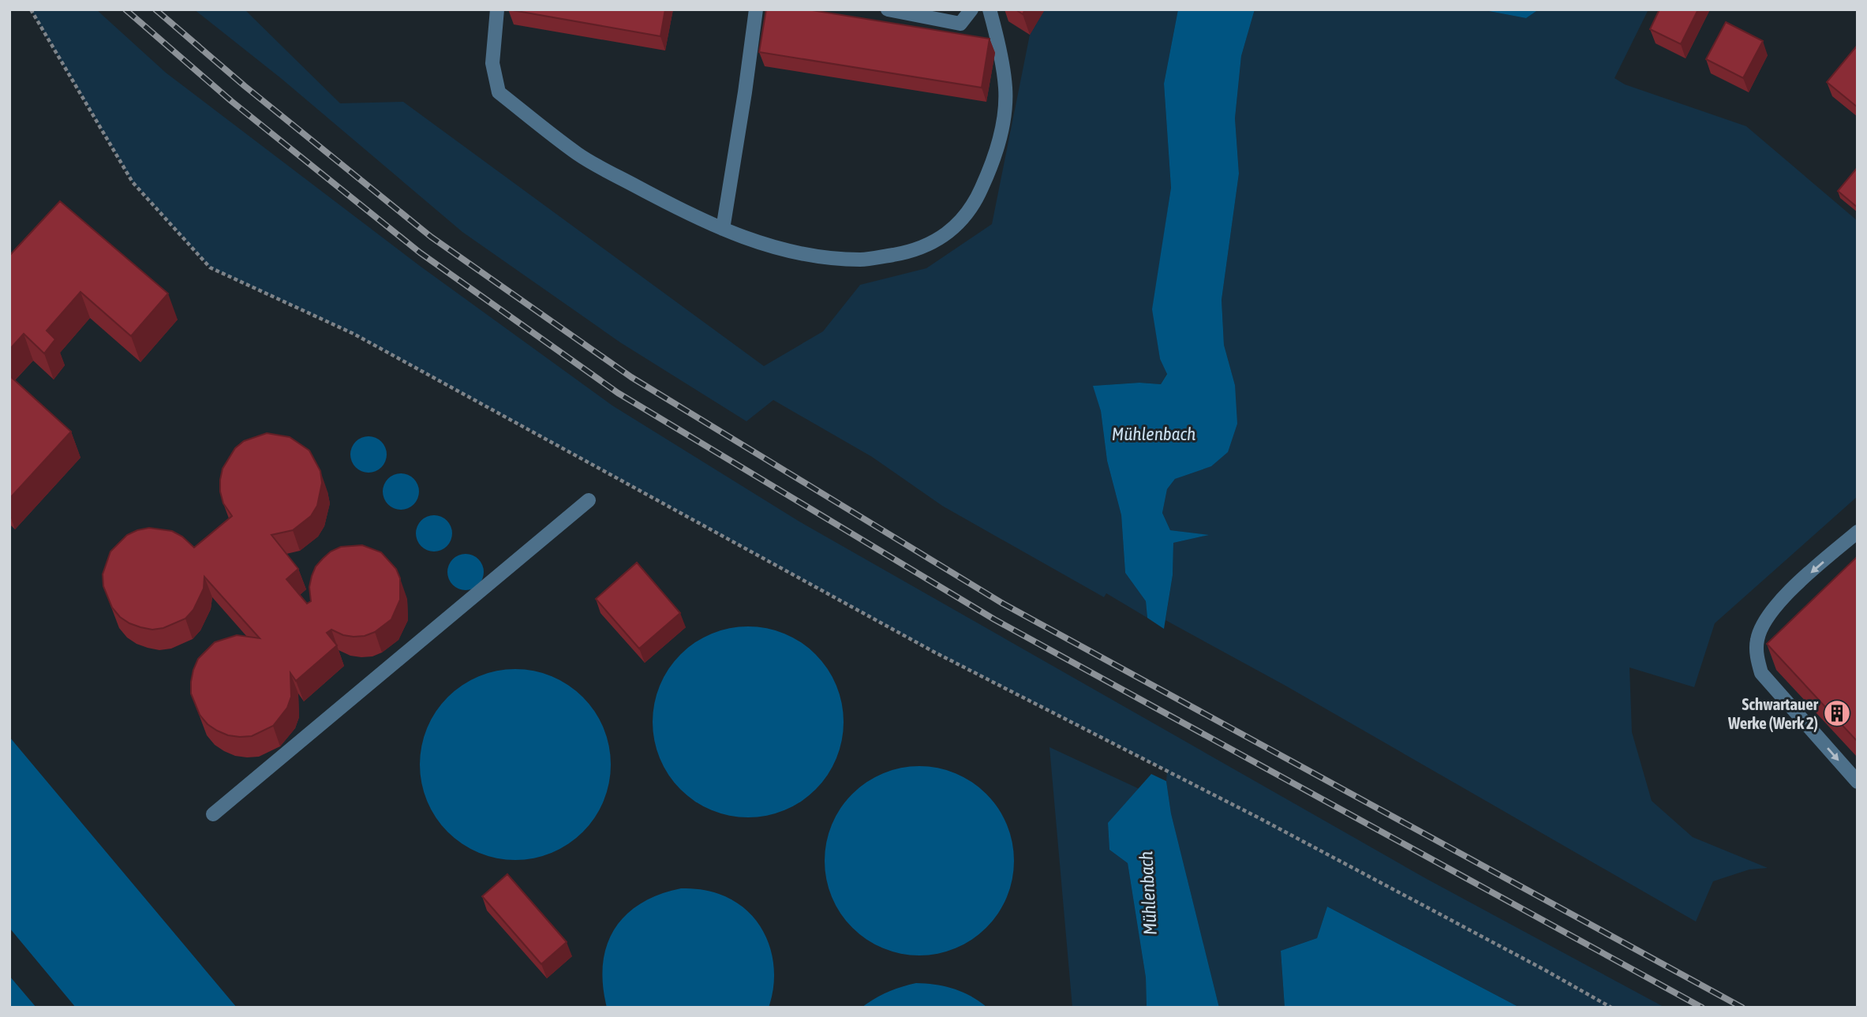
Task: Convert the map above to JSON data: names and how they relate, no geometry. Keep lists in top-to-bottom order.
{
  "water": ["Mühlenbach"],
  "places": {
    "building": ["Schwartauer Werke (Werk 2)"]
  }
}
